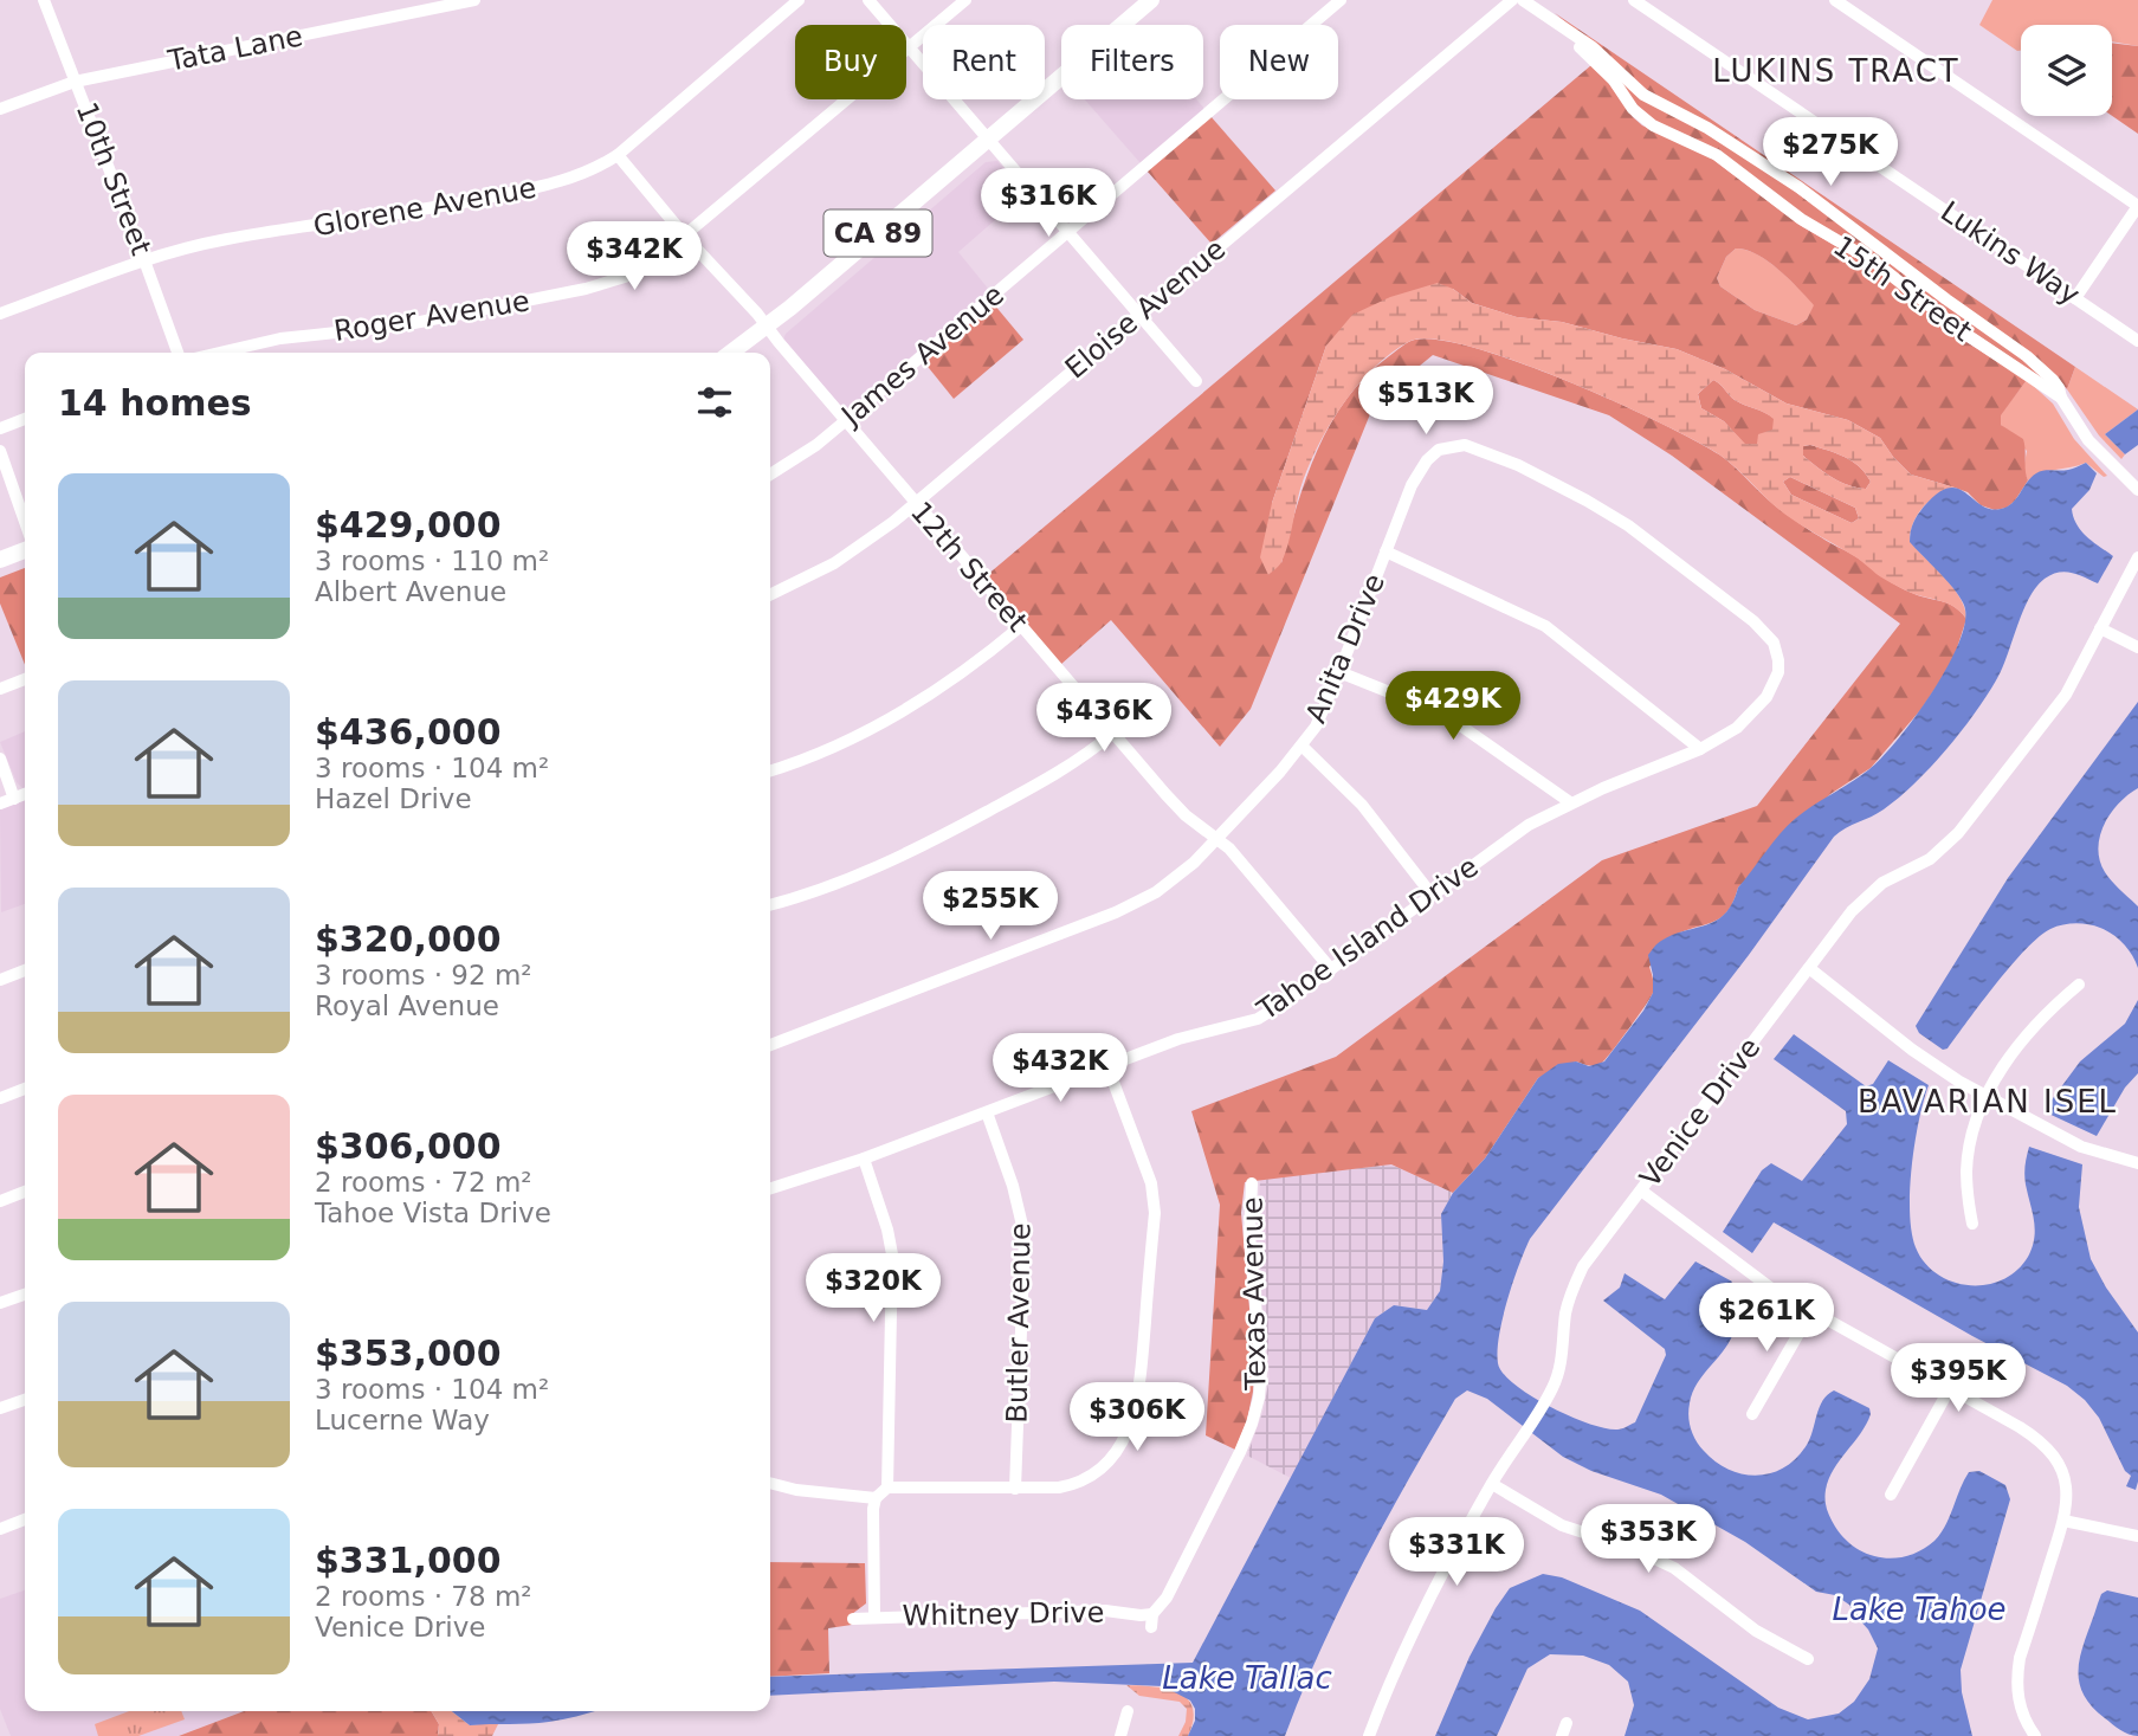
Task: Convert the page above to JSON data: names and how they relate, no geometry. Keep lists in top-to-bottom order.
{
  "streets": {
    "main road": ["CA 89"],
    "street": [
      "Tata Lane",
      "10th Street",
      "Glorene Avenue",
      "Lukins Way",
      "15th Street",
      "Eloise Avenue",
      "Roger Avenue",
      "James Avenue",
      "12th Street",
      "Anita Drive",
      "Tahoe Island Drive",
      "Venice Drive",
      "Texas Avenue",
      "Butler Avenue",
      "Whitney Drive"
    ]
  },
  "crossings": [
    ["Tata Lane", "10th Street"],
    ["10th Street", "Glorene Avenue"],
    ["Glorene Avenue", "12th Street"],
    ["CA 89", "12th Street"],
    ["Eloise Avenue", "12th Street"],
    ["Roger Avenue", "12th Street"],
    ["James Avenue", "12th Street"],
    ["12th Street", "Anita Drive"],
    ["12th Street", "Tahoe Island Drive"],
    ["Anita Drive", "Tahoe Island Drive"],
    ["Tahoe Island Drive", "Butler Avenue"],
    ["Texas Avenue", "Whitney Drive"]
  ],
  "districts": ["LUKINS TRACT", "BAVARIAN ISEL"],
  "water": ["Lake Tahoe", "Lake Tallac"],
  "page": {
    "chip": [
      "Buy",
      "Rent",
      "Filters",
      "New"
    ],
    "price": [
      "$275K",
      "$316K",
      "$342K",
      "$513K",
      "$429K",
      "$436K",
      "$255K",
      "$432K",
      "$320K",
      "$261K",
      "$395K",
      "$306K",
      "$353K",
      "$331K"
    ],
    "heading": "14 homes",
    "list": [
      {
        "name": "$429,000",
        "note": "3 rooms · 110 m² · Albert Avenue"
      },
      {
        "name": "$436,000",
        "note": "3 rooms · 104 m² · Hazel Drive"
      },
      {
        "name": "$320,000",
        "note": "3 rooms · 92 m² · Royal Avenue"
      },
      {
        "name": "$306,000",
        "note": "2 rooms · 72 m² · Tahoe Vista Drive"
      },
      {
        "name": "$353,000",
        "note": "3 rooms · 104 m² · Lucerne Way"
      },
      {
        "name": "$331,000",
        "note": "2 rooms · 78 m² · Venice Drive"
      }
    ]
  }
}
